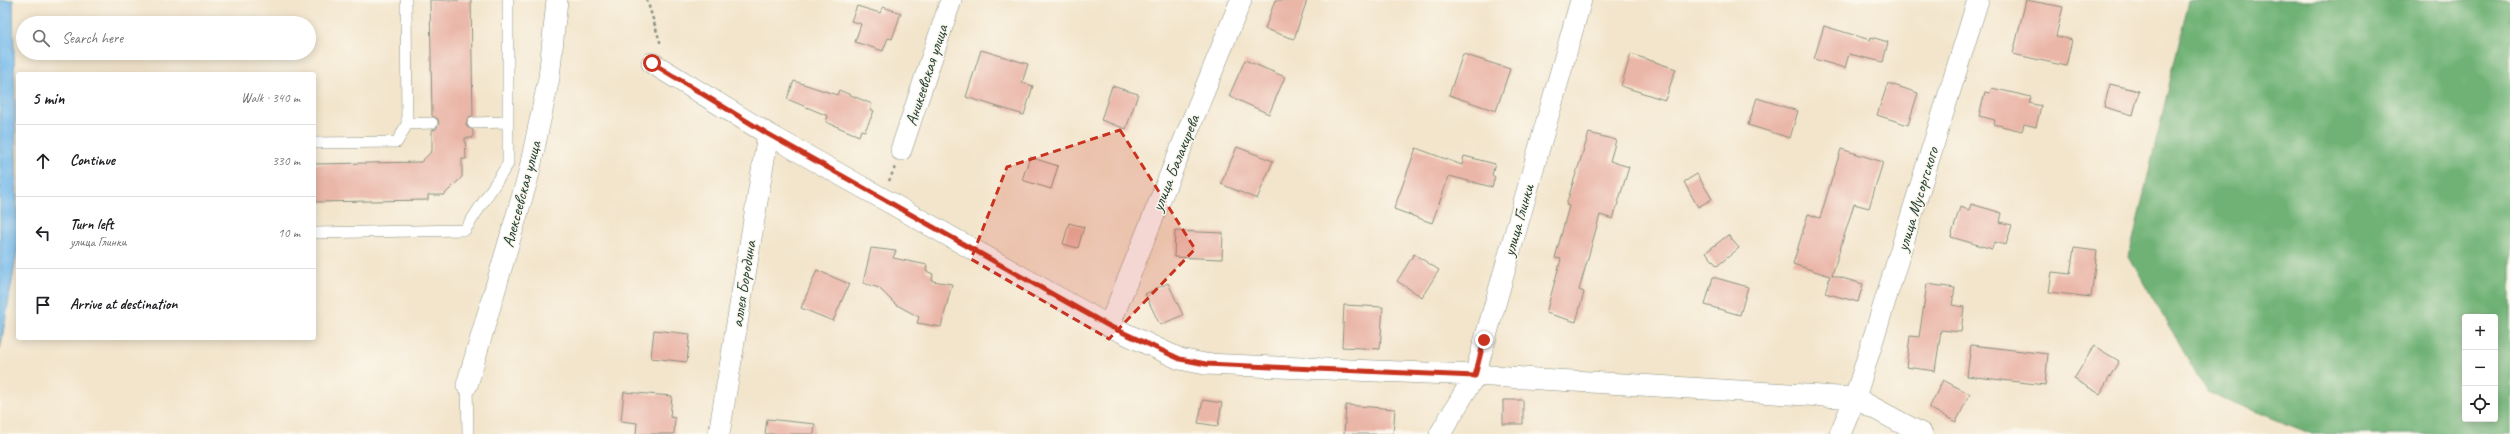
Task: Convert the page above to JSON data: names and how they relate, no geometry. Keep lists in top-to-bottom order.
{
  "streets": {
    "street": [
      "Аникеевская улица",
      "улица Балакирева",
      "Алексеевская улица",
      "улица Мусоргского",
      "улица Глинки",
      "аллея Бородина"
    ]
  },
  "page": {
    "search": "Search here",
    "heading": ["5 min", "Walk · 340 m"],
    "list": [
      ["Continue", "330 m"],
      ["Turn left", "улица Глинки", "10 m"],
      "Arrive at destination"
    ],
    "map_buttons": ["+", "−"]
  }
}
